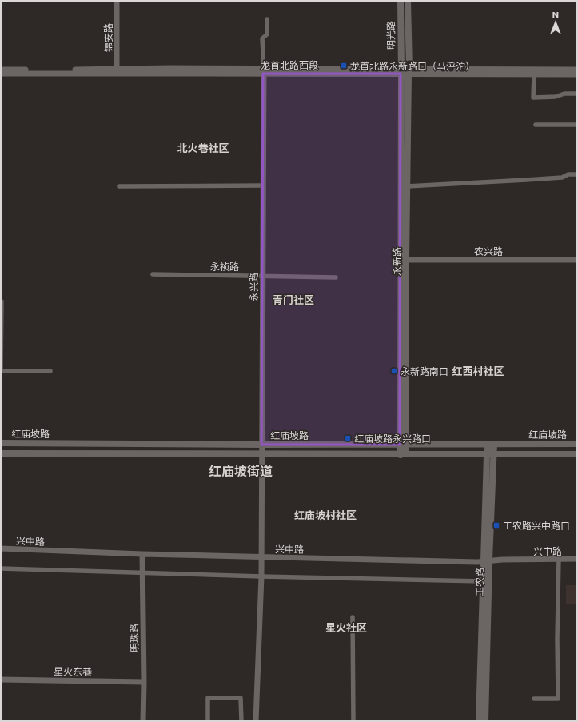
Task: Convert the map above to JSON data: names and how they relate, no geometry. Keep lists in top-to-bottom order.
{
  "streets": {
    "main road": [
      "明光路",
      "永新路",
      "红庙坡路",
      "工农路"
    ],
    "street": [
      "锦安路",
      "龙首北路西段",
      "农兴路",
      "永祯路",
      "永兴路",
      "兴中路",
      "明珠路",
      "星火东巷"
    ]
  },
  "crossings": [
    ["明光路", "龙首北路西段"],
    ["明光路", "永新路"],
    ["锦安路", "龙首北路西段"],
    ["龙首北路西段", "永新路"],
    ["龙首北路西段", "永兴路"],
    ["农兴路", "永新路"],
    ["永新路", "红庙坡路"],
    ["永祯路", "永兴路"],
    ["永兴路", "红庙坡路"],
    ["永兴路", "兴中路"],
    ["红庙坡路", "工农路"],
    ["兴中路", "工农路"],
    ["兴中路", "明珠路"],
    ["明珠路", "星火东巷"]
  ],
  "districts": [
    "北火巷社区",
    "青门社区",
    "红西村社区",
    "红庙坡街道",
    "红庙坡村社区",
    "星火社区"
  ],
  "places": {
    "transit": [
      "龙首北路永新路口（马泘沱）",
      "永新路南口",
      "红庙坡路永兴路口",
      "工农路兴中路口"
    ]
  },
  "north": "top"
}
